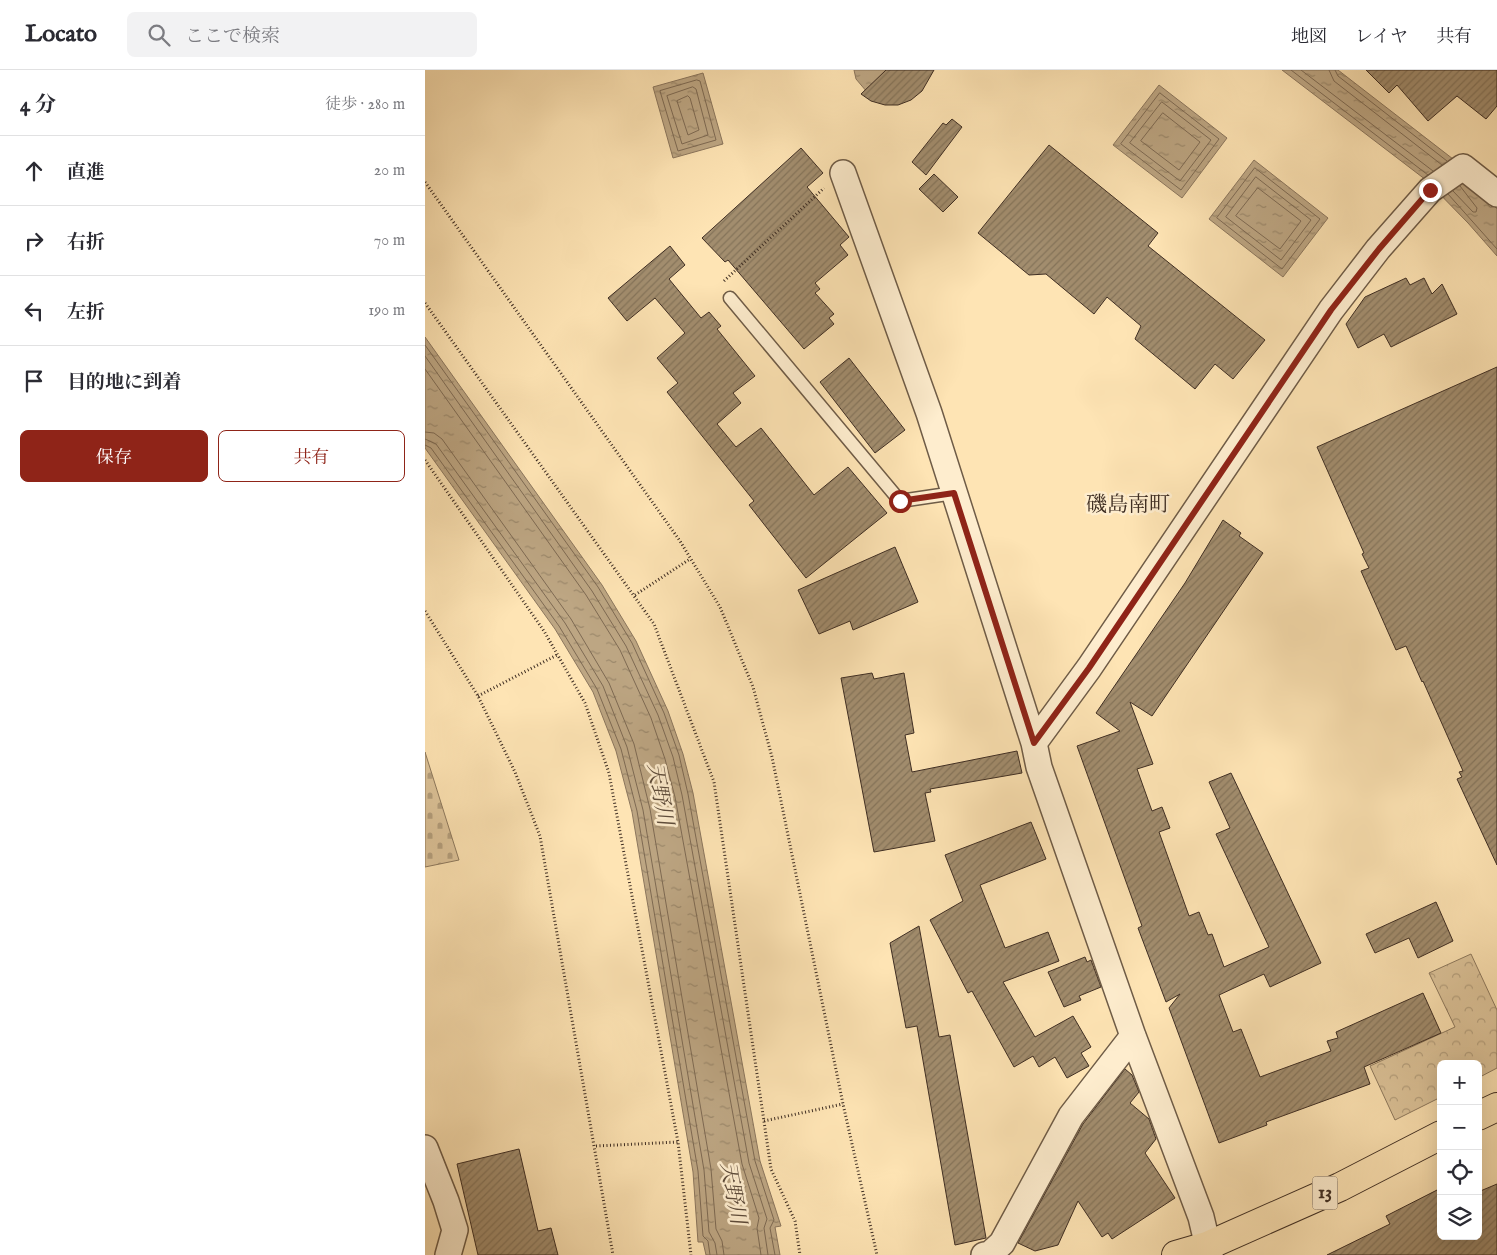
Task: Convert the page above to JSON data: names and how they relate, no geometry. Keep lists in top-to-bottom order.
{
  "streets": {
    "main road": ["13"]
  },
  "districts": ["磯島南町"],
  "water": ["天野川"],
  "page": {
    "header": "Locato",
    "search": "ここで検索",
    "nav": ["地図", "レイヤ", "共有"],
    "heading": ["4 分", "徒歩 · 280 m"],
    "list": [
      ["直進", "20 m"],
      ["右折", "70 m"],
      ["左折", "190 m"],
      "目的地に到着"
    ],
    "buttons": ["保存", "共有"],
    "map_buttons": ["+", "−"]
  }
}
